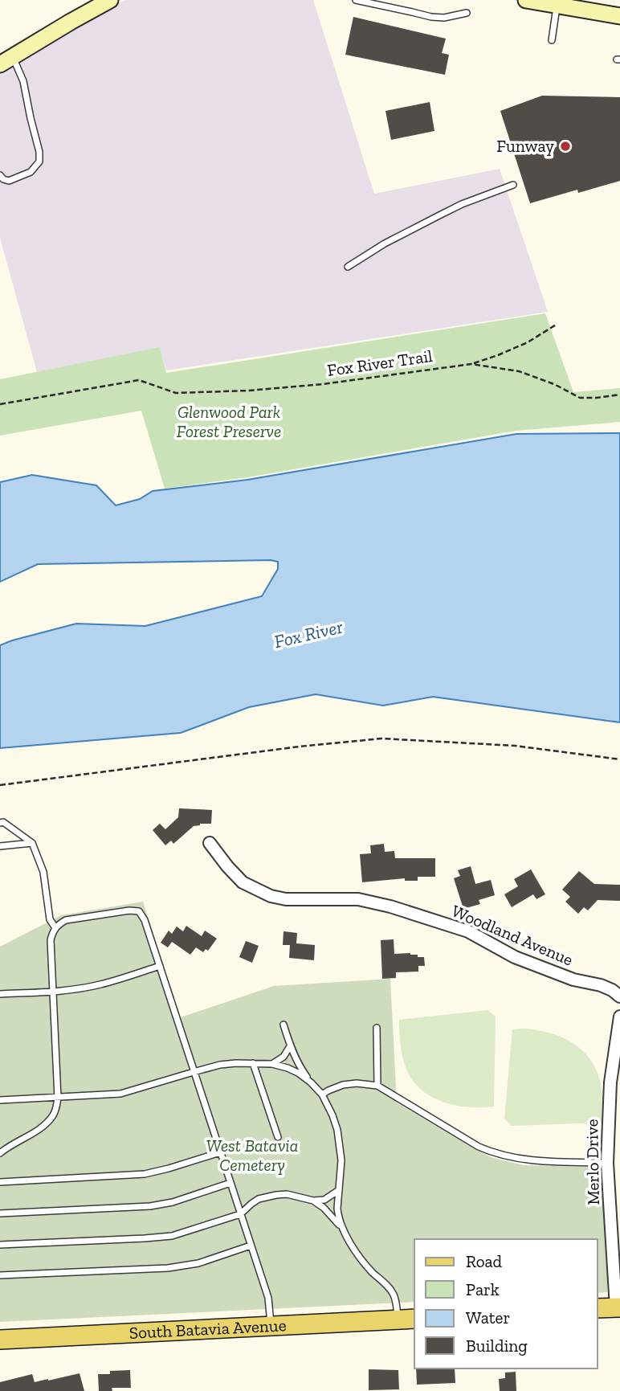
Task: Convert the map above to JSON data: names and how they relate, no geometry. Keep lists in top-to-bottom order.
{
  "streets": {
    "main road": ["South Batavia Avenue"],
    "street": ["Woodland Avenue", "Merlo Drive"],
    "path": ["Fox River Trail"]
  },
  "water": ["Fox River"],
  "parks": ["Glenwood Park Forest Preserve", "West Batavia Cemetery"],
  "places": ["Funway"],
  "legend": [
    "Road",
    "Park",
    "Water",
    "Building"
  ]
}
